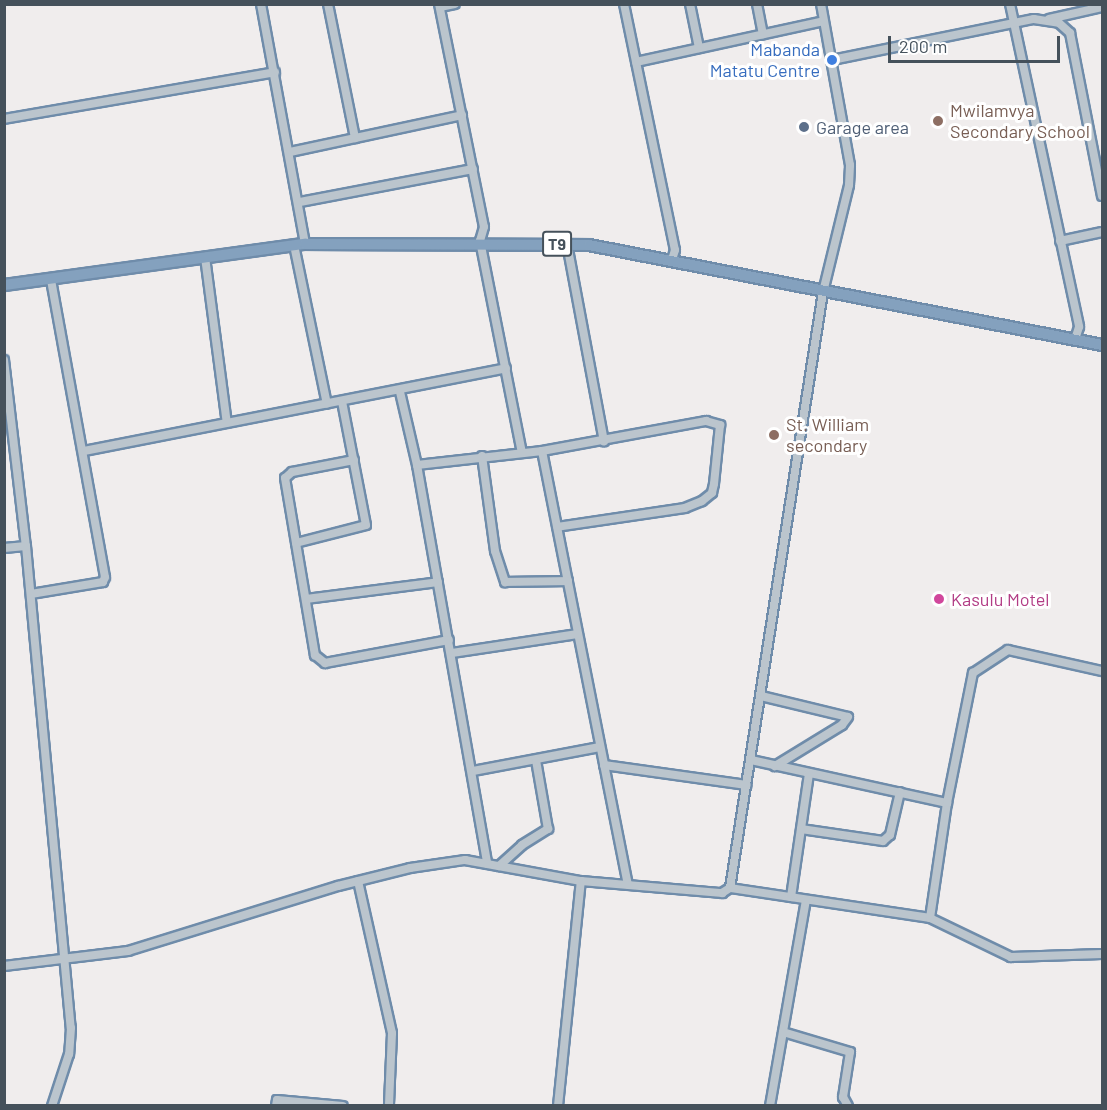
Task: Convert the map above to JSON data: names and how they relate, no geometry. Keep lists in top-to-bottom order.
{
  "streets": {
    "highway": ["T9"]
  },
  "places": [
    "Mabanda Matatu Centre",
    "Mwilamvya Secondary School",
    "Garage area",
    "St. William secondary",
    "Kasulu Motel"
  ],
  "scale_bar": "200 m"
}
